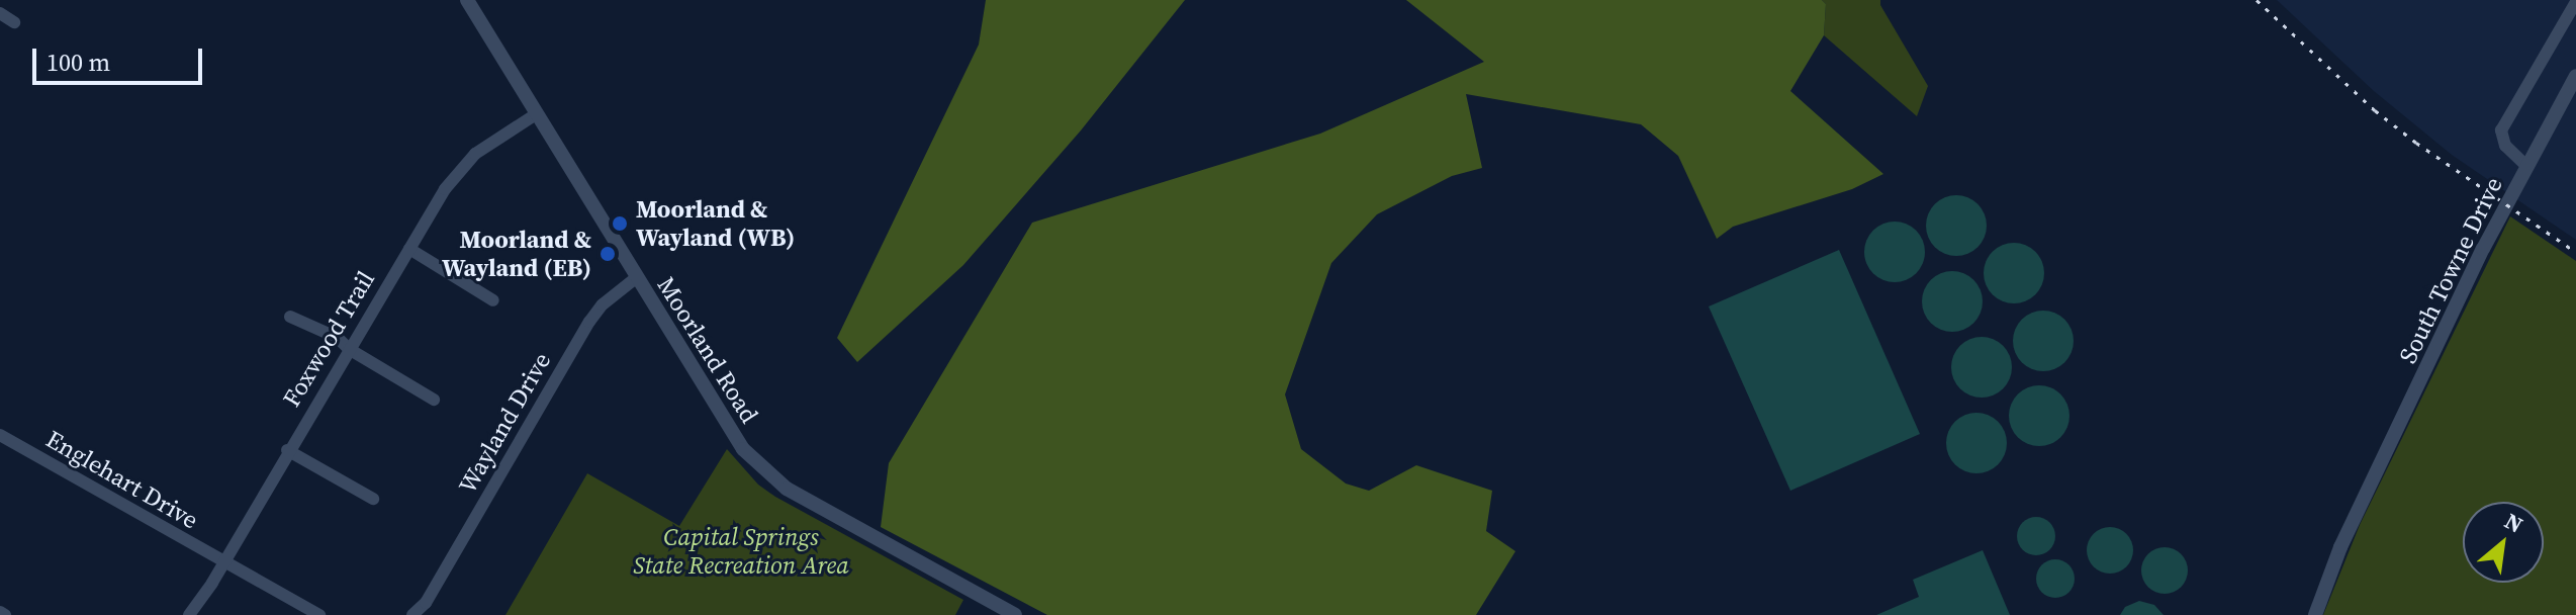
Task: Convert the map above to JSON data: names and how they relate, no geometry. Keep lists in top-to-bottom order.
{
  "streets": {
    "street": [
      "South Towne Drive",
      "Foxwood Trail",
      "Moorland Road",
      "Wayland Drive",
      "Englehart Drive"
    ]
  },
  "crossings": [
    ["Foxwood Trail", "Moorland Road"],
    ["Foxwood Trail", "Englehart Drive"],
    ["Moorland Road", "Wayland Drive"]
  ],
  "parks": ["Capital Springs State Recreation Area"],
  "places": ["Moorland & Wayland (WB)", "Moorland & Wayland (EB)"],
  "scale_bar": "100 m",
  "north": "top right"
}
